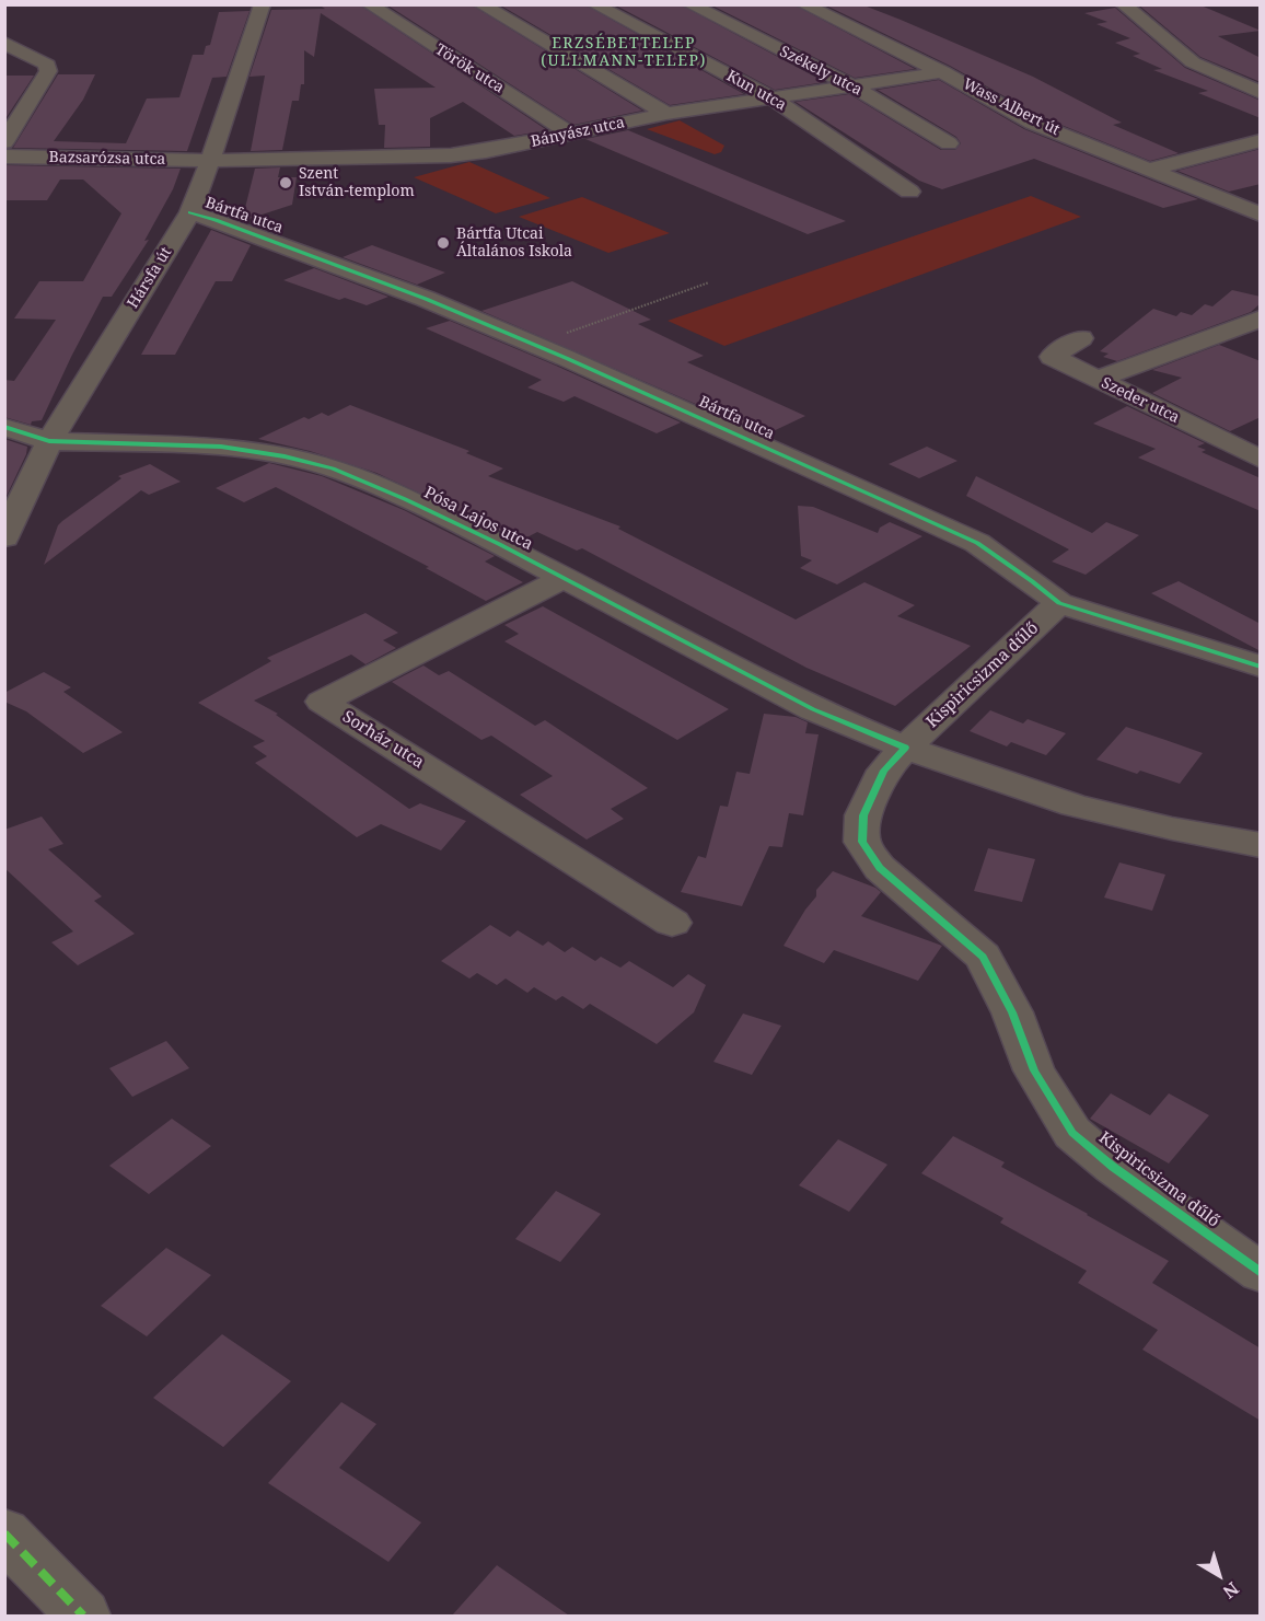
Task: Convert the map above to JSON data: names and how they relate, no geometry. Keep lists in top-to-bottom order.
{
  "streets": {
    "street": [
      "Török utca",
      "Székely utca",
      "Kun utca",
      "Wass Albert út",
      "Bányász utca",
      "Bazsarózsa utca",
      "Bártfa utca",
      "Hársfa út",
      "Szeder utca",
      "Pósa Lajos utca",
      "Kispiricsizma dűlő",
      "Sorház utca"
    ]
  },
  "crossings": [
    ["Török utca", "Bányász utca"],
    ["Székely utca", "Bányász utca"],
    ["Kun utca", "Bányász utca"],
    ["Wass Albert út", "Bányász utca"],
    ["Bányász utca", "Bazsarózsa utca"],
    ["Bányász utca", "Hársfa út"],
    ["Bazsarózsa utca", "Hársfa út"],
    ["Bártfa utca", "Hársfa út"],
    ["Bártfa utca", "Kispiricsizma dűlő"],
    ["Hársfa út", "Pósa Lajos utca"],
    ["Pósa Lajos utca", "Kispiricsizma dűlő"],
    ["Pósa Lajos utca", "Sorház utca"]
  ],
  "districts": ["ERZSÉBETTELEP (ULLMANN-TELEP)"],
  "places": ["Szent István-templom", "Bártfa Utcai Általános Iskola"],
  "north": "bottom right"
}
